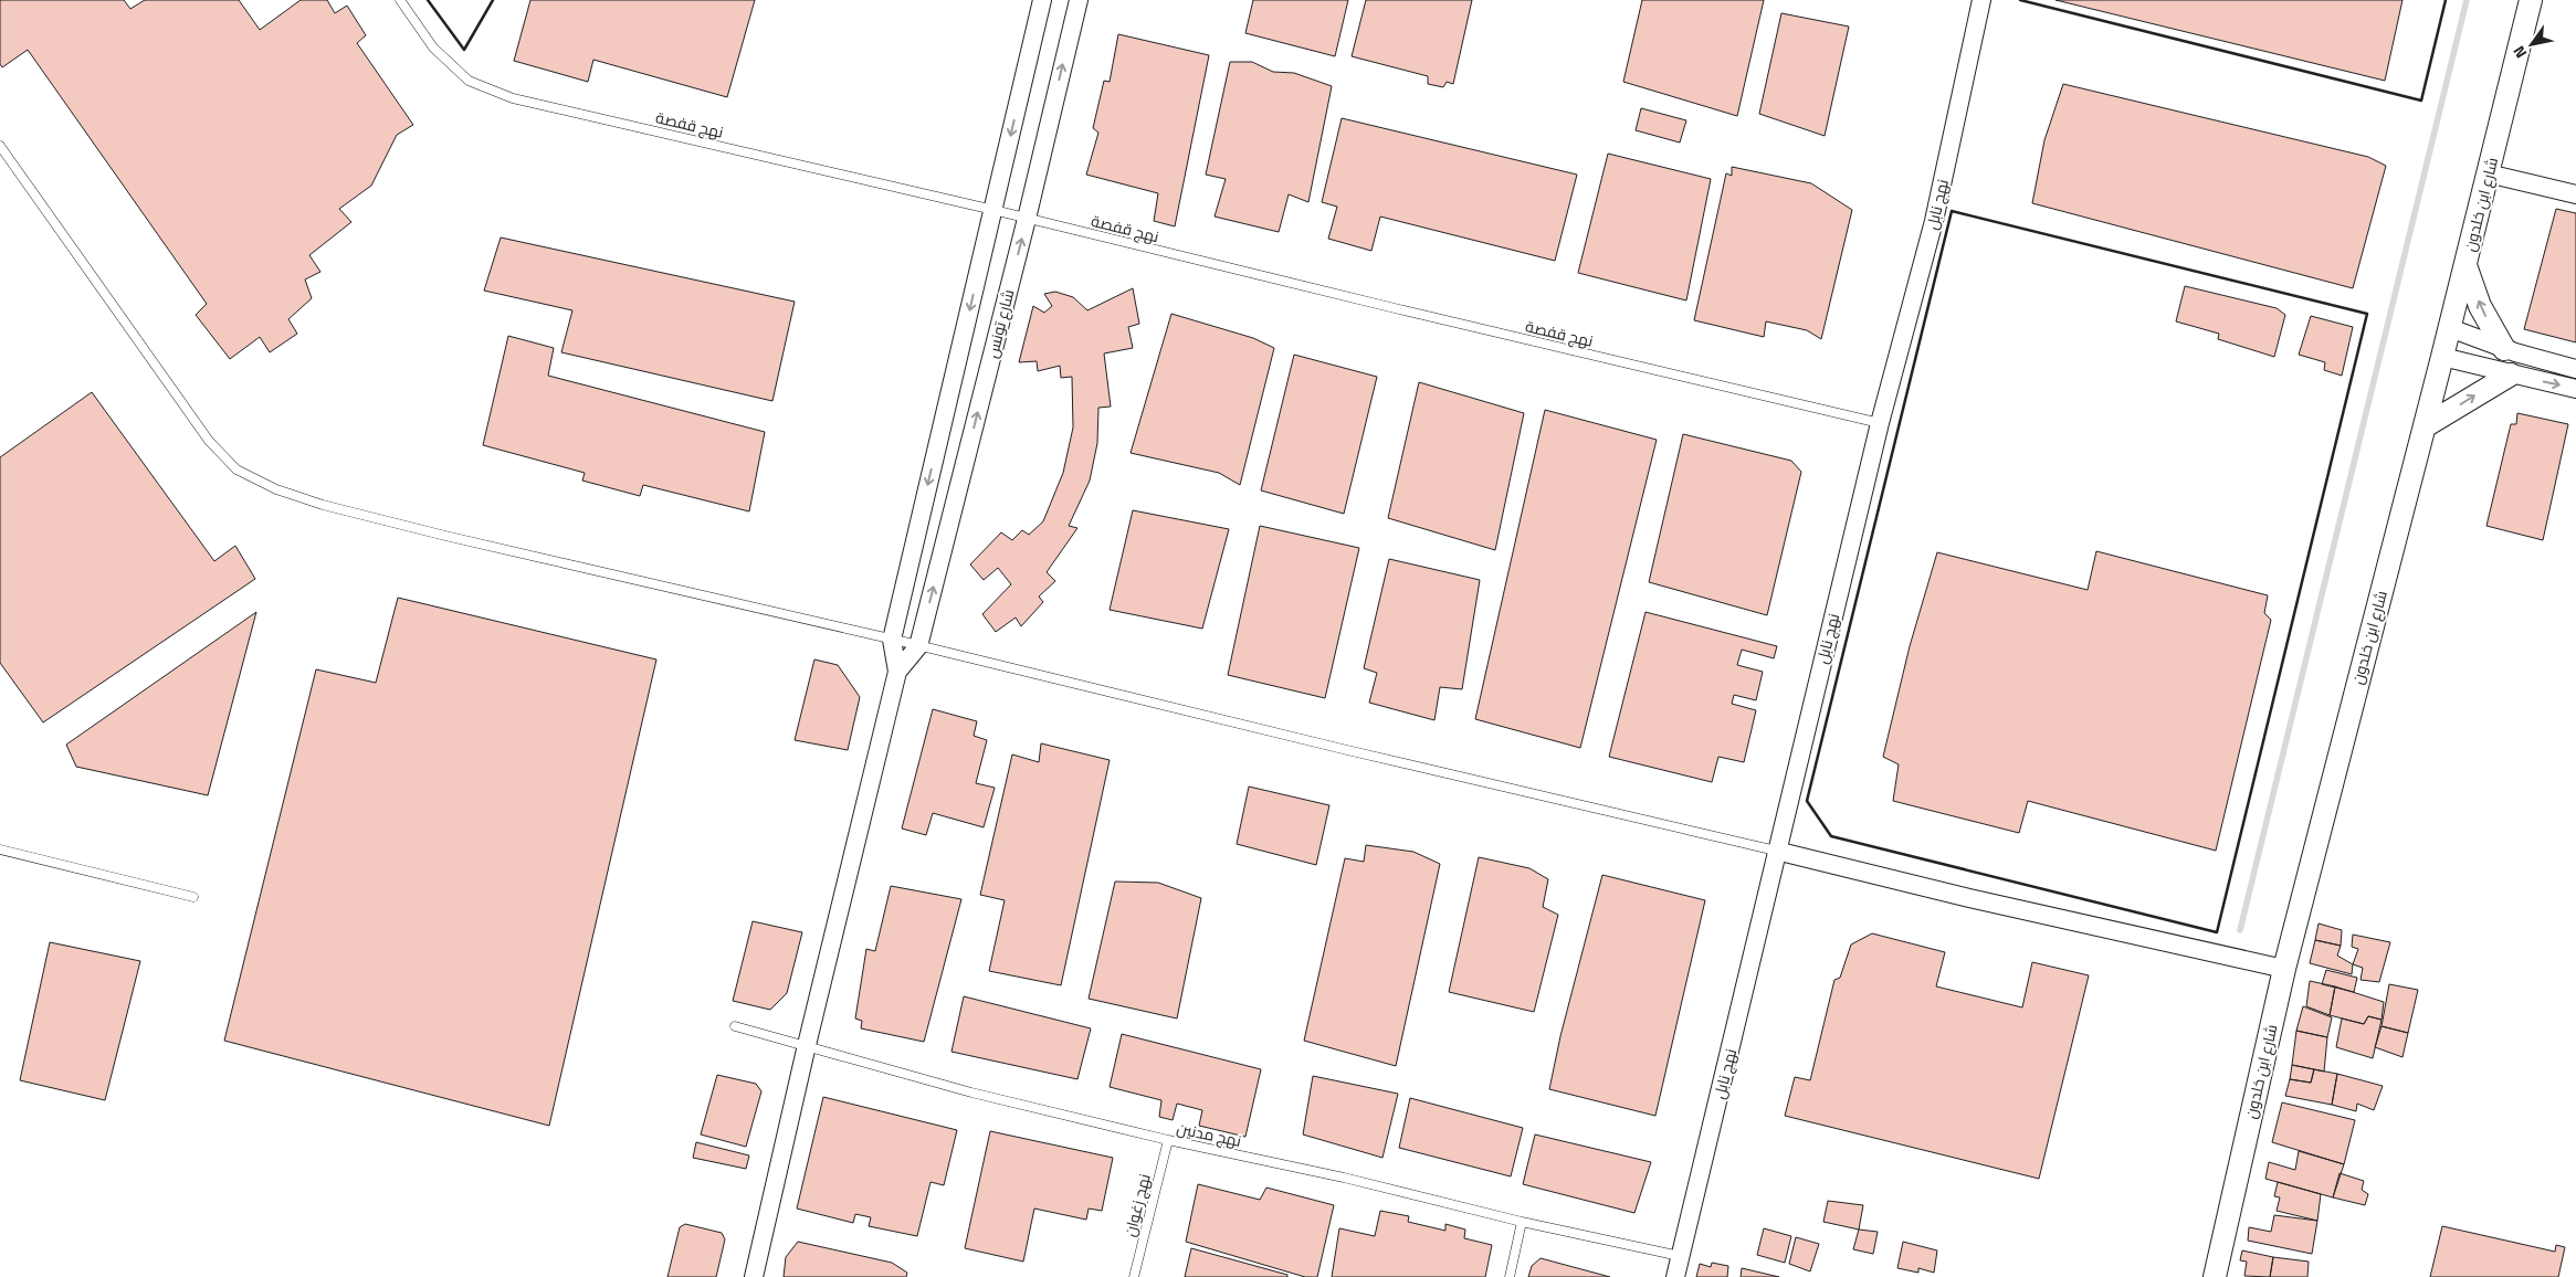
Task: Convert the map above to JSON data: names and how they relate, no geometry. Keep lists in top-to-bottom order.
{
  "streets": {
    "street": ["نهج نابل", "شارع ابن خلدون", "شارع تونس"],
    "lane": ["نهج قفصة", "نهج مدنين", "نهج زغوان"]
  },
  "crossings": [
    ["نهج قفصة", "نهج نابل"],
    ["نهج قفصة", "شارع تونس"],
    ["نهج نابل", "نهج مدنين"],
    ["نهج مدنين", "نهج زغوان"]
  ],
  "north": "bottom left"
}
